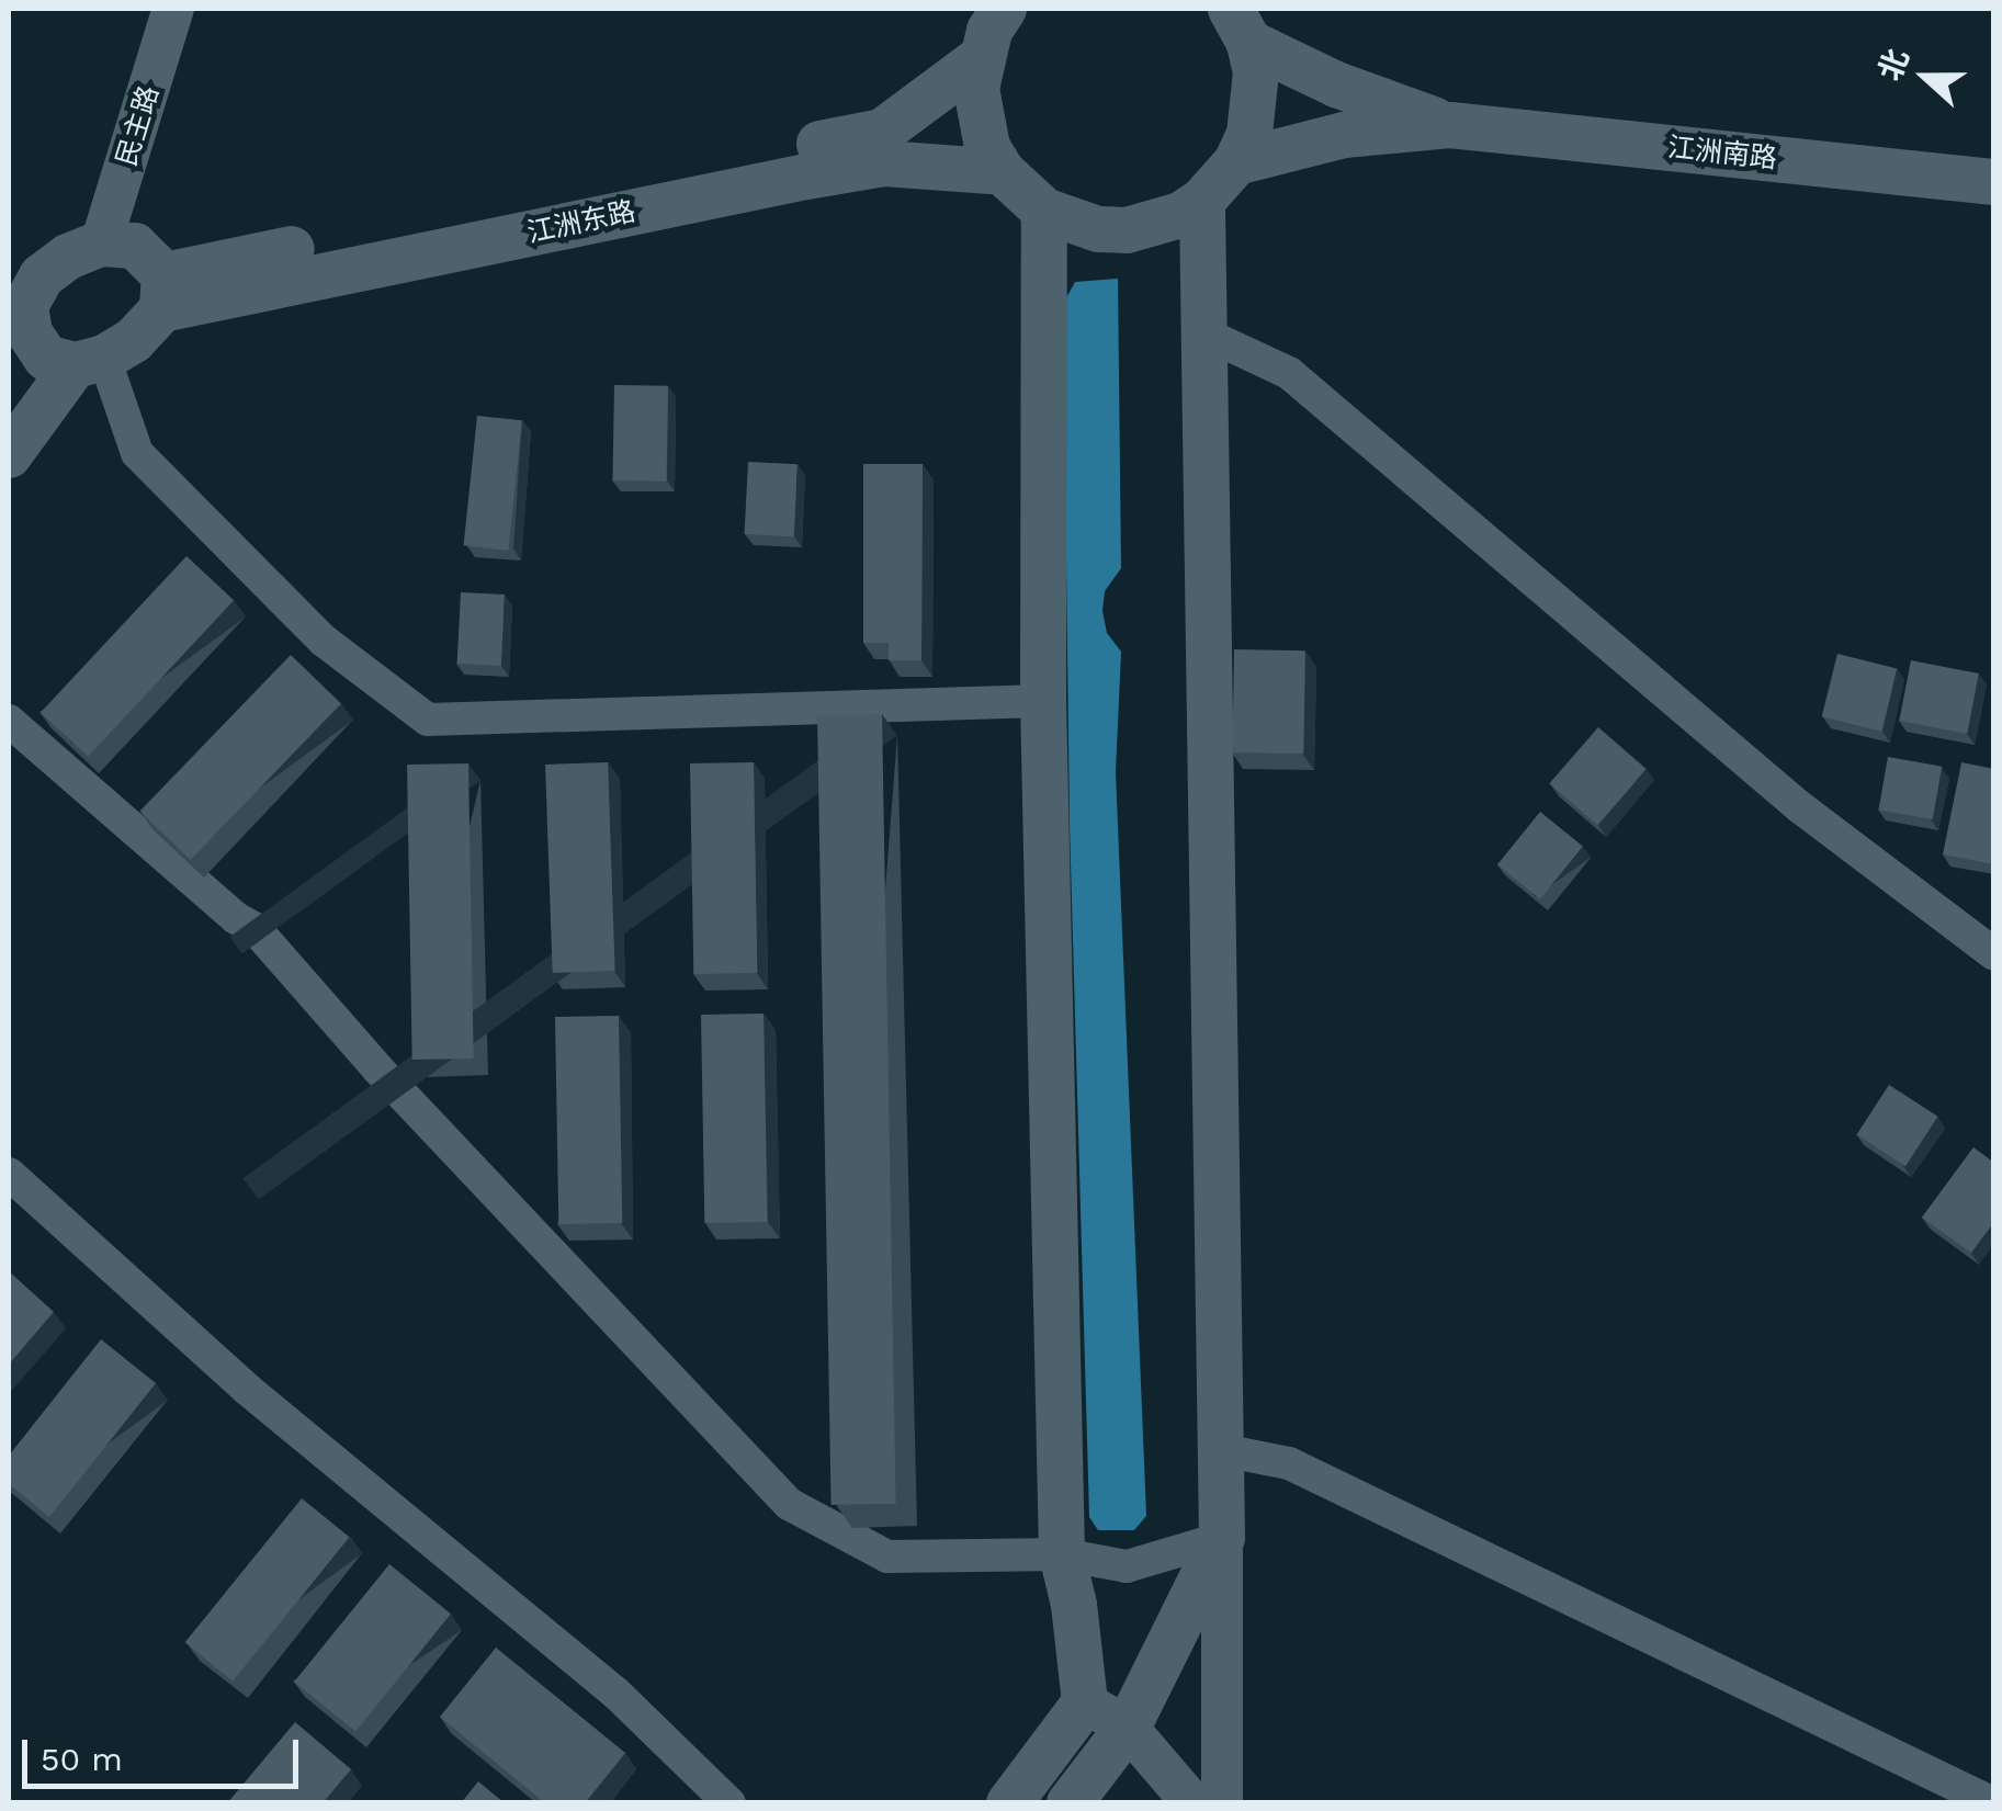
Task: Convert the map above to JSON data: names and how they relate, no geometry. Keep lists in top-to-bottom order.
{
  "streets": {
    "main road": ["江洲南路", "江洲东路"],
    "street": ["民主路"]
  },
  "crossings": [
    ["民主路", "江洲东路"]
  ],
  "scale_bar": "50 m",
  "north": "left"
}
